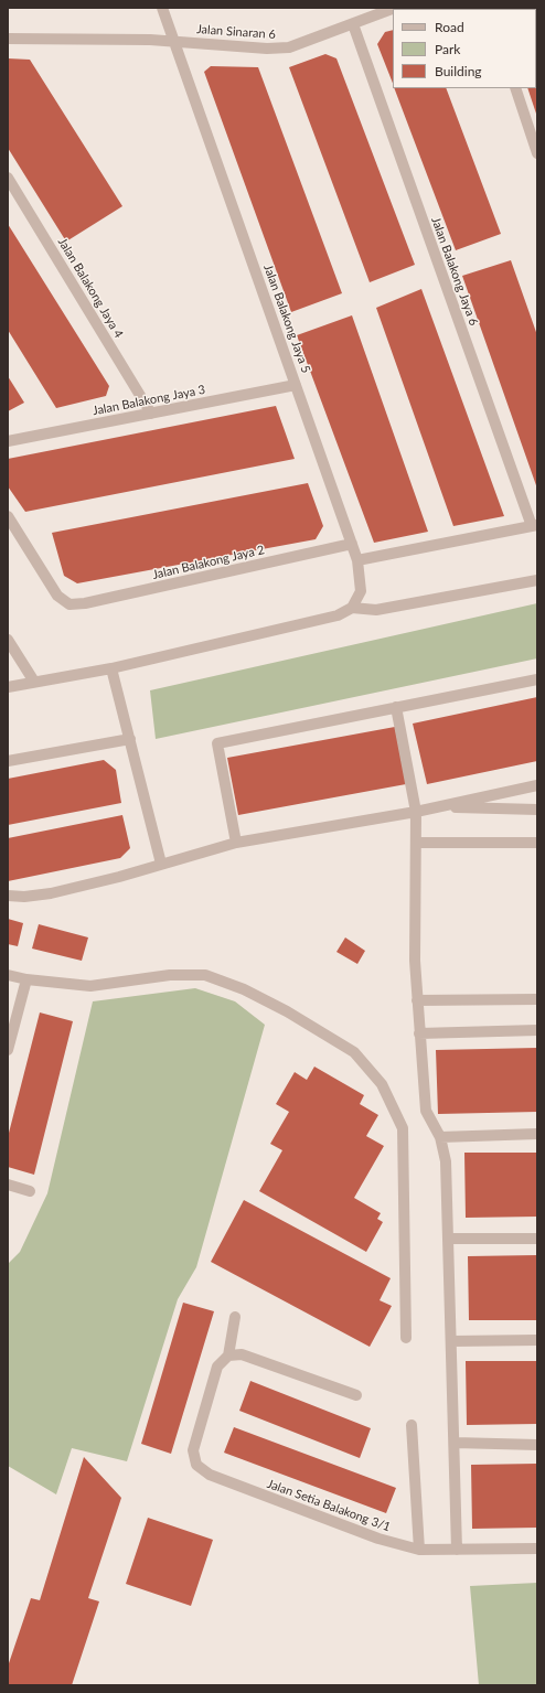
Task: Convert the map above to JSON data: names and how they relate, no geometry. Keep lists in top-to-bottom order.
{
  "streets": {
    "street": [
      "Jalan Sinaran 6",
      "Jalan Balakong Jaya 6",
      "Jalan Balakong Jaya 4",
      "Jalan Balakong Jaya 5",
      "Jalan Balakong Jaya 3",
      "Jalan Balakong Jaya 2",
      "Jalan Setia Balakong 3/1"
    ]
  },
  "crossings": [
    ["Jalan Sinaran 6", "Jalan Balakong Jaya 6"],
    ["Jalan Sinaran 6", "Jalan Balakong Jaya 5"],
    ["Jalan Balakong Jaya 4", "Jalan Balakong Jaya 3"],
    ["Jalan Balakong Jaya 5", "Jalan Balakong Jaya 3"],
    ["Jalan Balakong Jaya 5", "Jalan Balakong Jaya 2"]
  ],
  "legend": ["Road", "Park", "Building"]
}
